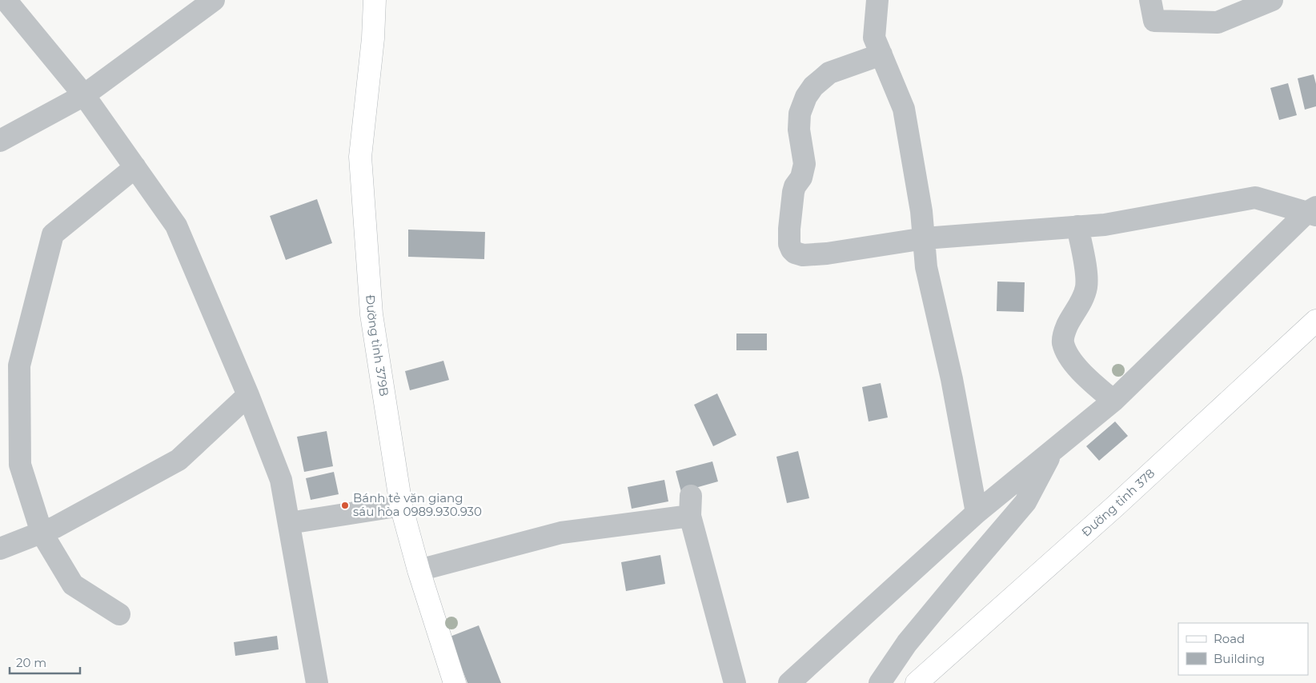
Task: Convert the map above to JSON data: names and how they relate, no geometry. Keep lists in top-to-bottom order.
{
  "streets": {
    "main road": ["Đường tỉnh 379B", "Đường tỉnh 378"]
  },
  "places": ["Bánh tẻ văn giang sáu hòa 0989.930.930"],
  "legend": ["Road", "Building"],
  "scale_bar": "20 m"
}
